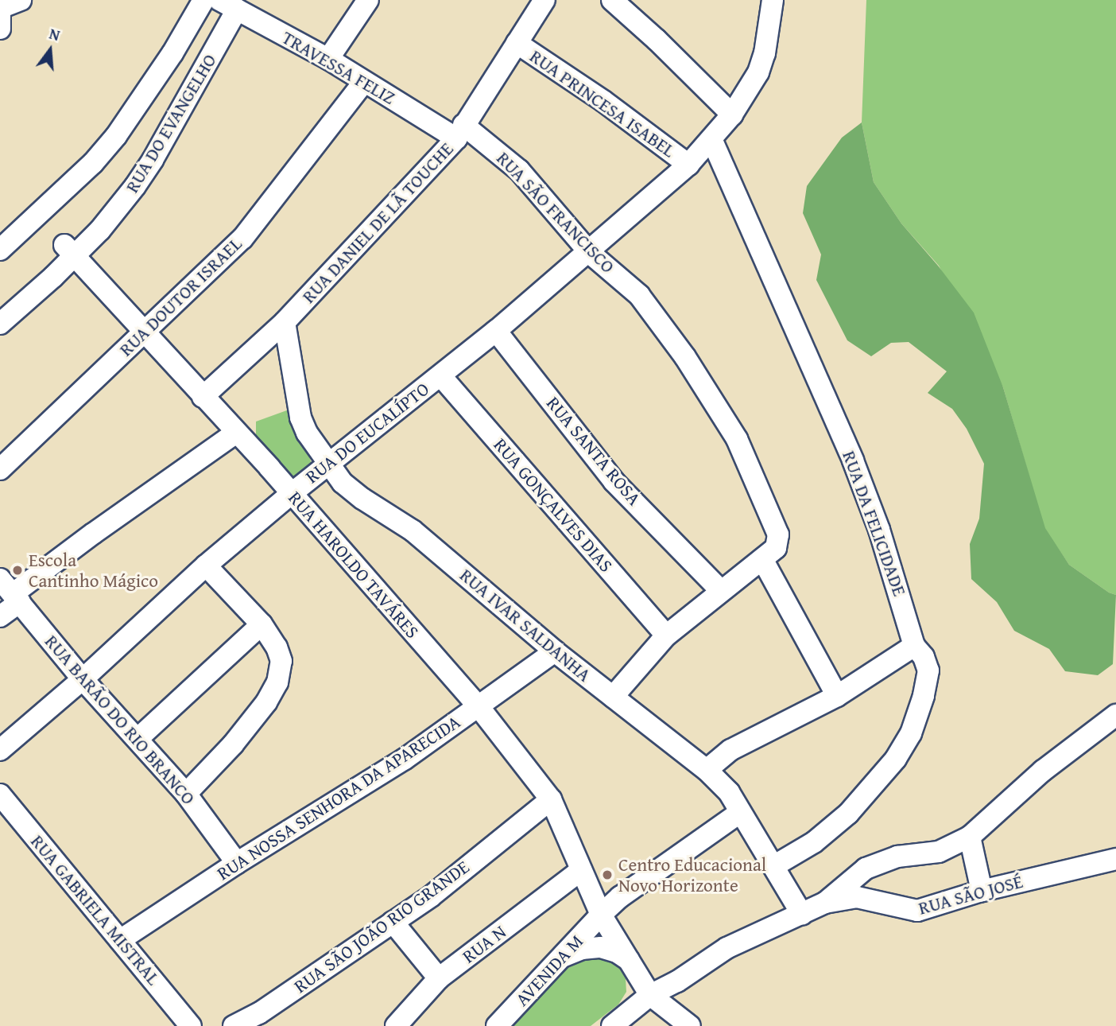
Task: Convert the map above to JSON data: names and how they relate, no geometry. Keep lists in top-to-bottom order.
{
  "streets": {
    "street": [
      "TRAVESSA FELIZ",
      "RUA PRINCESA ISABEL",
      "RUA DO EVANGELHO",
      "RUA SÃO FRANCISCO",
      "RUA DANIEL DE LÃ TOUCHE",
      "RUA DOUTOR ISRAEL",
      "RUA DO EUCALÍPTO",
      "RUA SANTA ROSA",
      "RUA GONÇALVES DIAS",
      "RUA DA FELICIDADE",
      "RUA HAROLDO TAVÁRES",
      "RUA IVAR SALDANHA",
      "RUA BARÃO DO RIO BRANCO",
      "RUA NOSSA SENHORA DA APARECIDA",
      "RUA SÃO JOSÉ",
      "RUA GABRIELA MISTRAL",
      "RUA SÃO JOÃO RIO GRANDE",
      "RUA N",
      "AVENIDA M"
    ]
  },
  "crossings": [
    ["TRAVESSA FELIZ", "RUA DO EVANGELHO"],
    ["TRAVESSA FELIZ", "RUA SÃO FRANCISCO"],
    ["TRAVESSA FELIZ", "RUA DANIEL DE LÃ TOUCHE"],
    ["TRAVESSA FELIZ", "RUA DOUTOR ISRAEL"],
    ["RUA PRINCESA ISABEL", "RUA DANIEL DE LÃ TOUCHE"],
    ["RUA PRINCESA ISABEL", "RUA DO EUCALÍPTO"],
    ["RUA DO EVANGELHO", "RUA HAROLDO TAVÁRES"],
    ["RUA SÃO FRANCISCO", "RUA DANIEL DE LÃ TOUCHE"],
    ["RUA SÃO FRANCISCO", "RUA DO EUCALÍPTO"],
    ["RUA DANIEL DE LÃ TOUCHE", "RUA HAROLDO TAVÁRES"],
    ["RUA DANIEL DE LÃ TOUCHE", "RUA IVAR SALDANHA"],
    ["RUA DOUTOR ISRAEL", "RUA HAROLDO TAVÁRES"],
    ["RUA DO EUCALÍPTO", "RUA SANTA ROSA"],
    ["RUA DO EUCALÍPTO", "RUA GONÇALVES DIAS"],
    ["RUA DO EUCALÍPTO", "RUA DA FELICIDADE"],
    ["RUA DO EUCALÍPTO", "RUA HAROLDO TAVÁRES"],
    ["RUA DO EUCALÍPTO", "RUA IVAR SALDANHA"],
    ["RUA DO EUCALÍPTO", "RUA BARÃO DO RIO BRANCO"],
    ["RUA DA FELICIDADE", "RUA IVAR SALDANHA"],
    ["RUA HAROLDO TAVÁRES", "RUA NOSSA SENHORA DA APARECIDA"],
    ["RUA HAROLDO TAVÁRES", "RUA SÃO JOÃO RIO GRANDE"],
    ["RUA HAROLDO TAVÁRES", "RUA N"],
    ["RUA HAROLDO TAVÁRES", "AVENIDA M"],
    ["RUA IVAR SALDANHA", "RUA NOSSA SENHORA DA APARECIDA"],
    ["RUA IVAR SALDANHA", "AVENIDA M"],
    ["RUA BARÃO DO RIO BRANCO", "RUA NOSSA SENHORA DA APARECIDA"],
    ["RUA NOSSA SENHORA DA APARECIDA", "RUA GABRIELA MISTRAL"]
  ],
  "places": ["Escola Cantinho Mágico", "Centro Educacional Novo Horizonte"],
  "north": "top"
}
